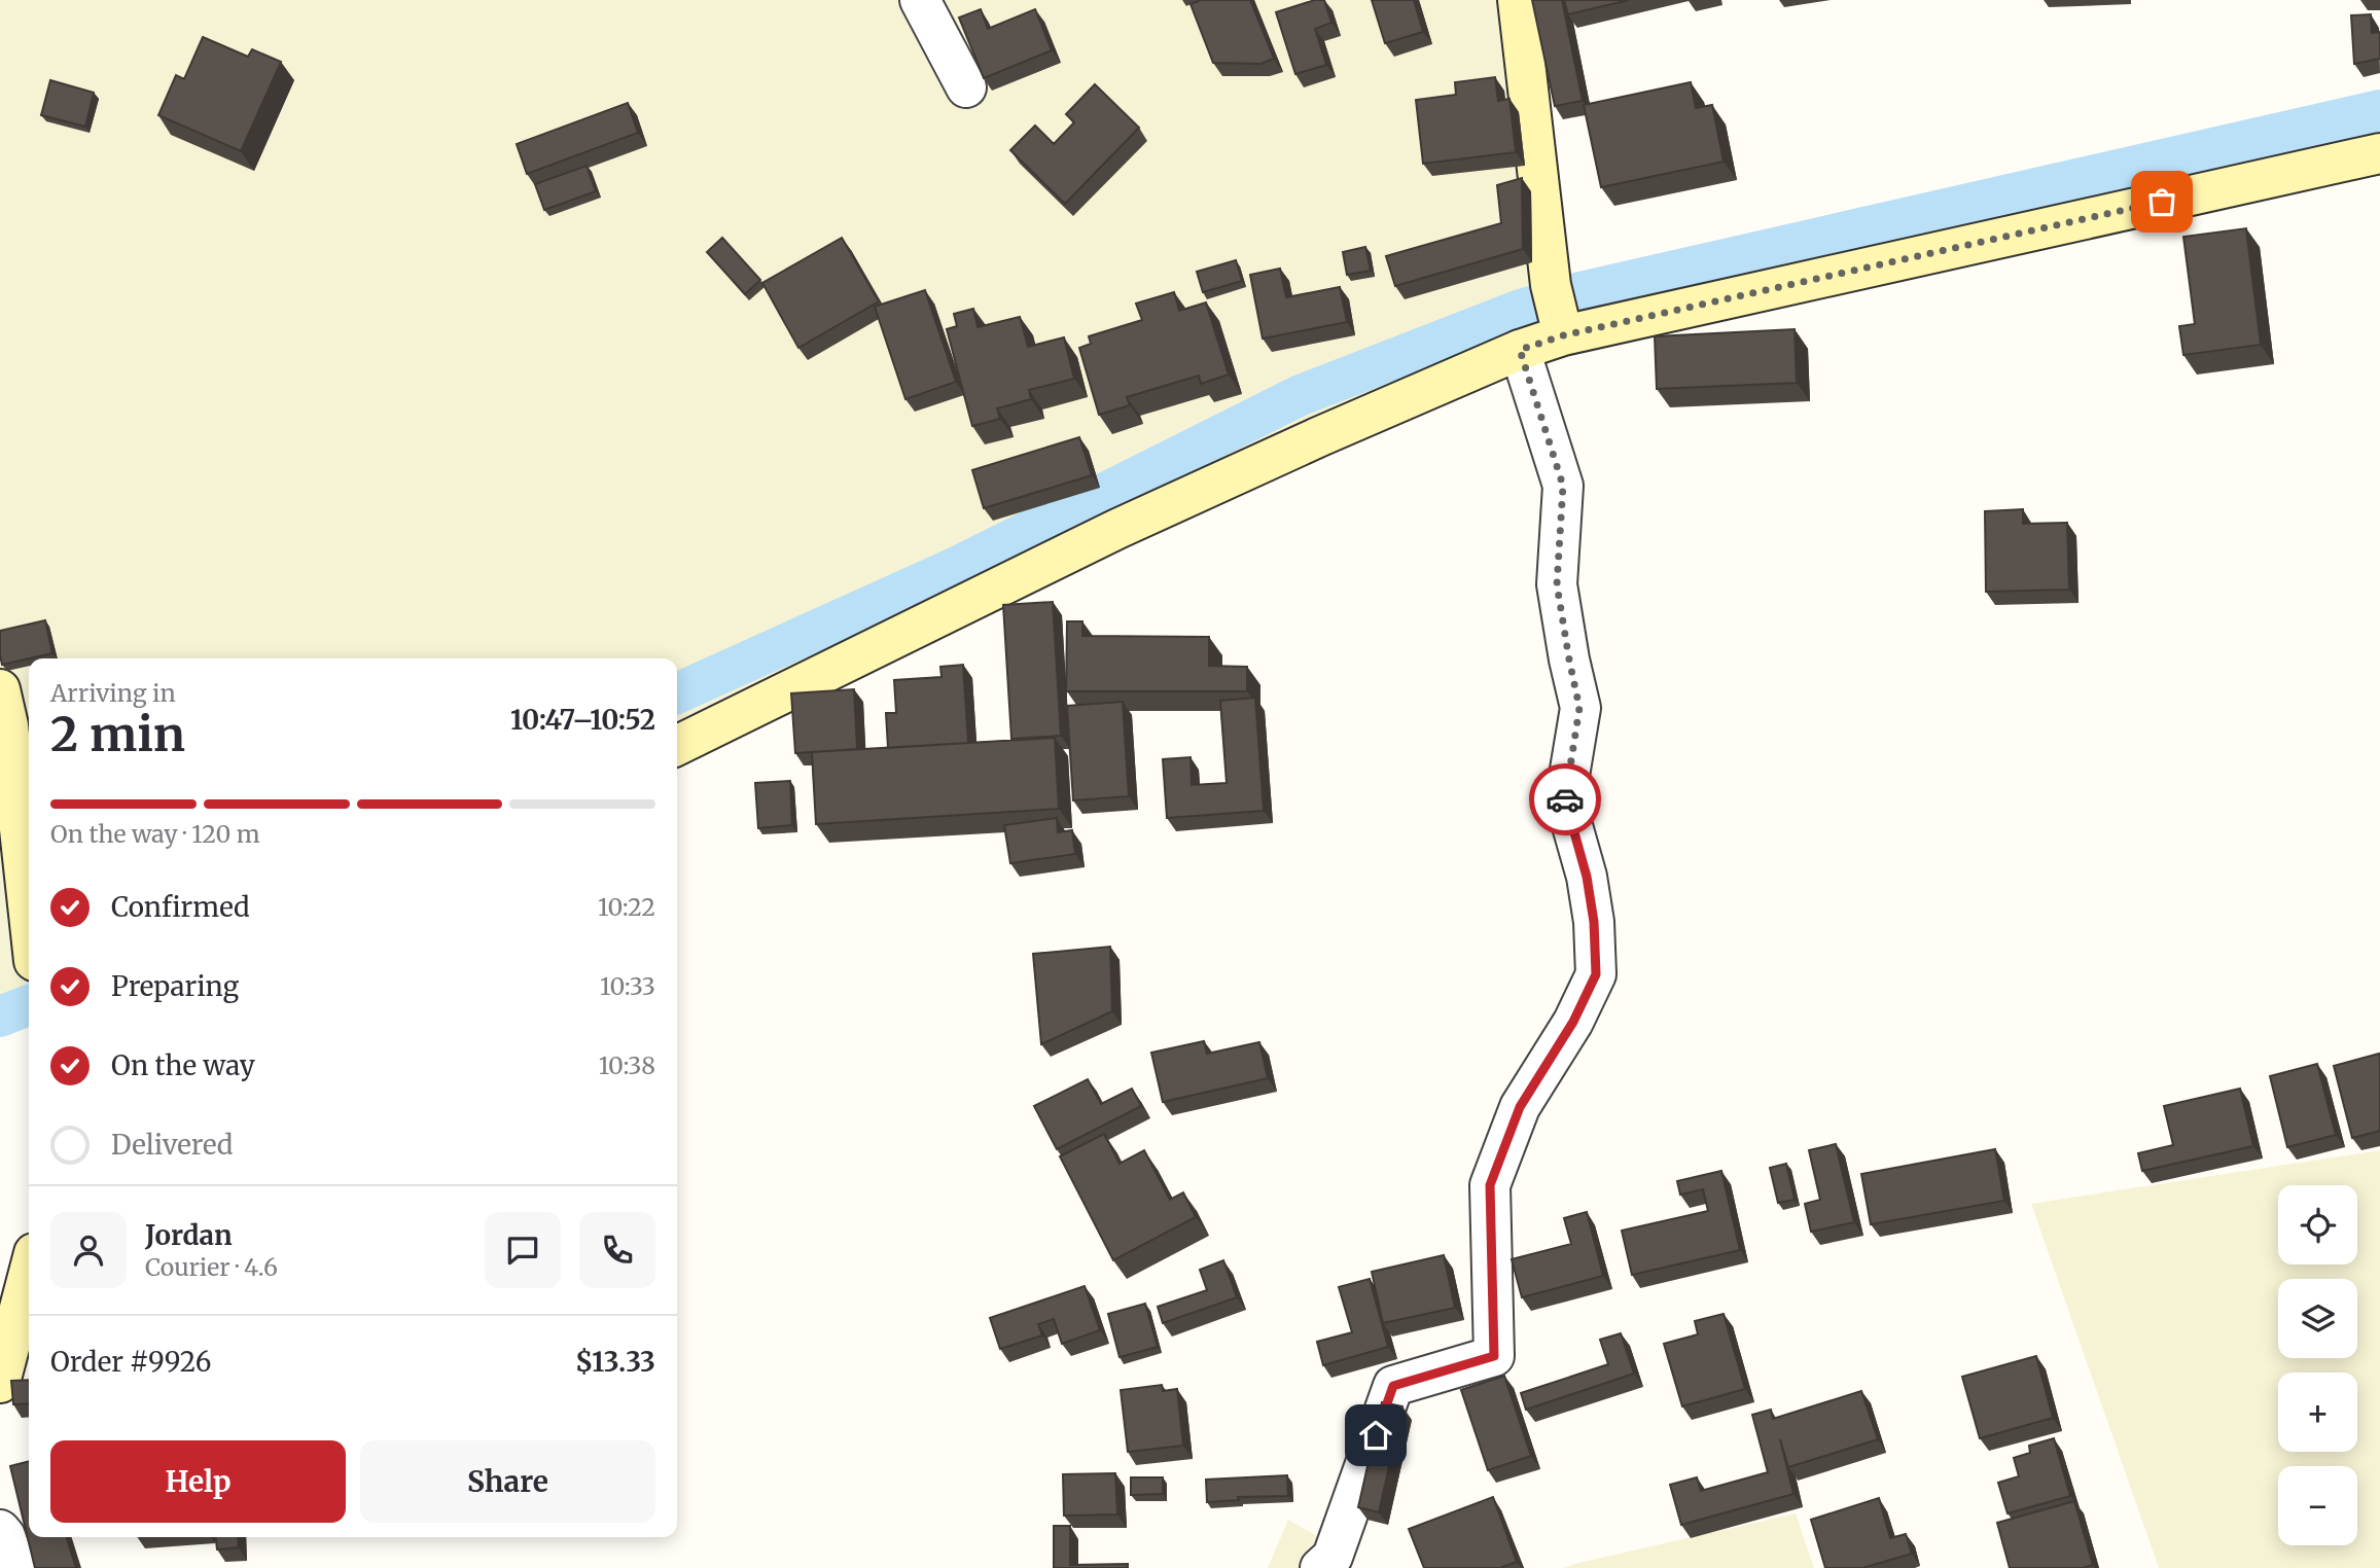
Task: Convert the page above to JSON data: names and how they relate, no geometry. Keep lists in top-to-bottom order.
{
  "page": {
    "heading": ["2 min", "Arriving in", "10:47–10:52"],
    "panel": [
      "Jordan",
      "Courier · 4.6",
      "Order #9926",
      "$13.33"
    ],
    "bar": "On the way · 120 m",
    "list": [
      ["Confirmed", "10:22"],
      ["Preparing", "10:33"],
      ["On the way", "10:38"],
      "Delivered"
    ],
    "map_buttons": ["+", "−"],
    "buttons": ["Help", "Share"]
  }
}
